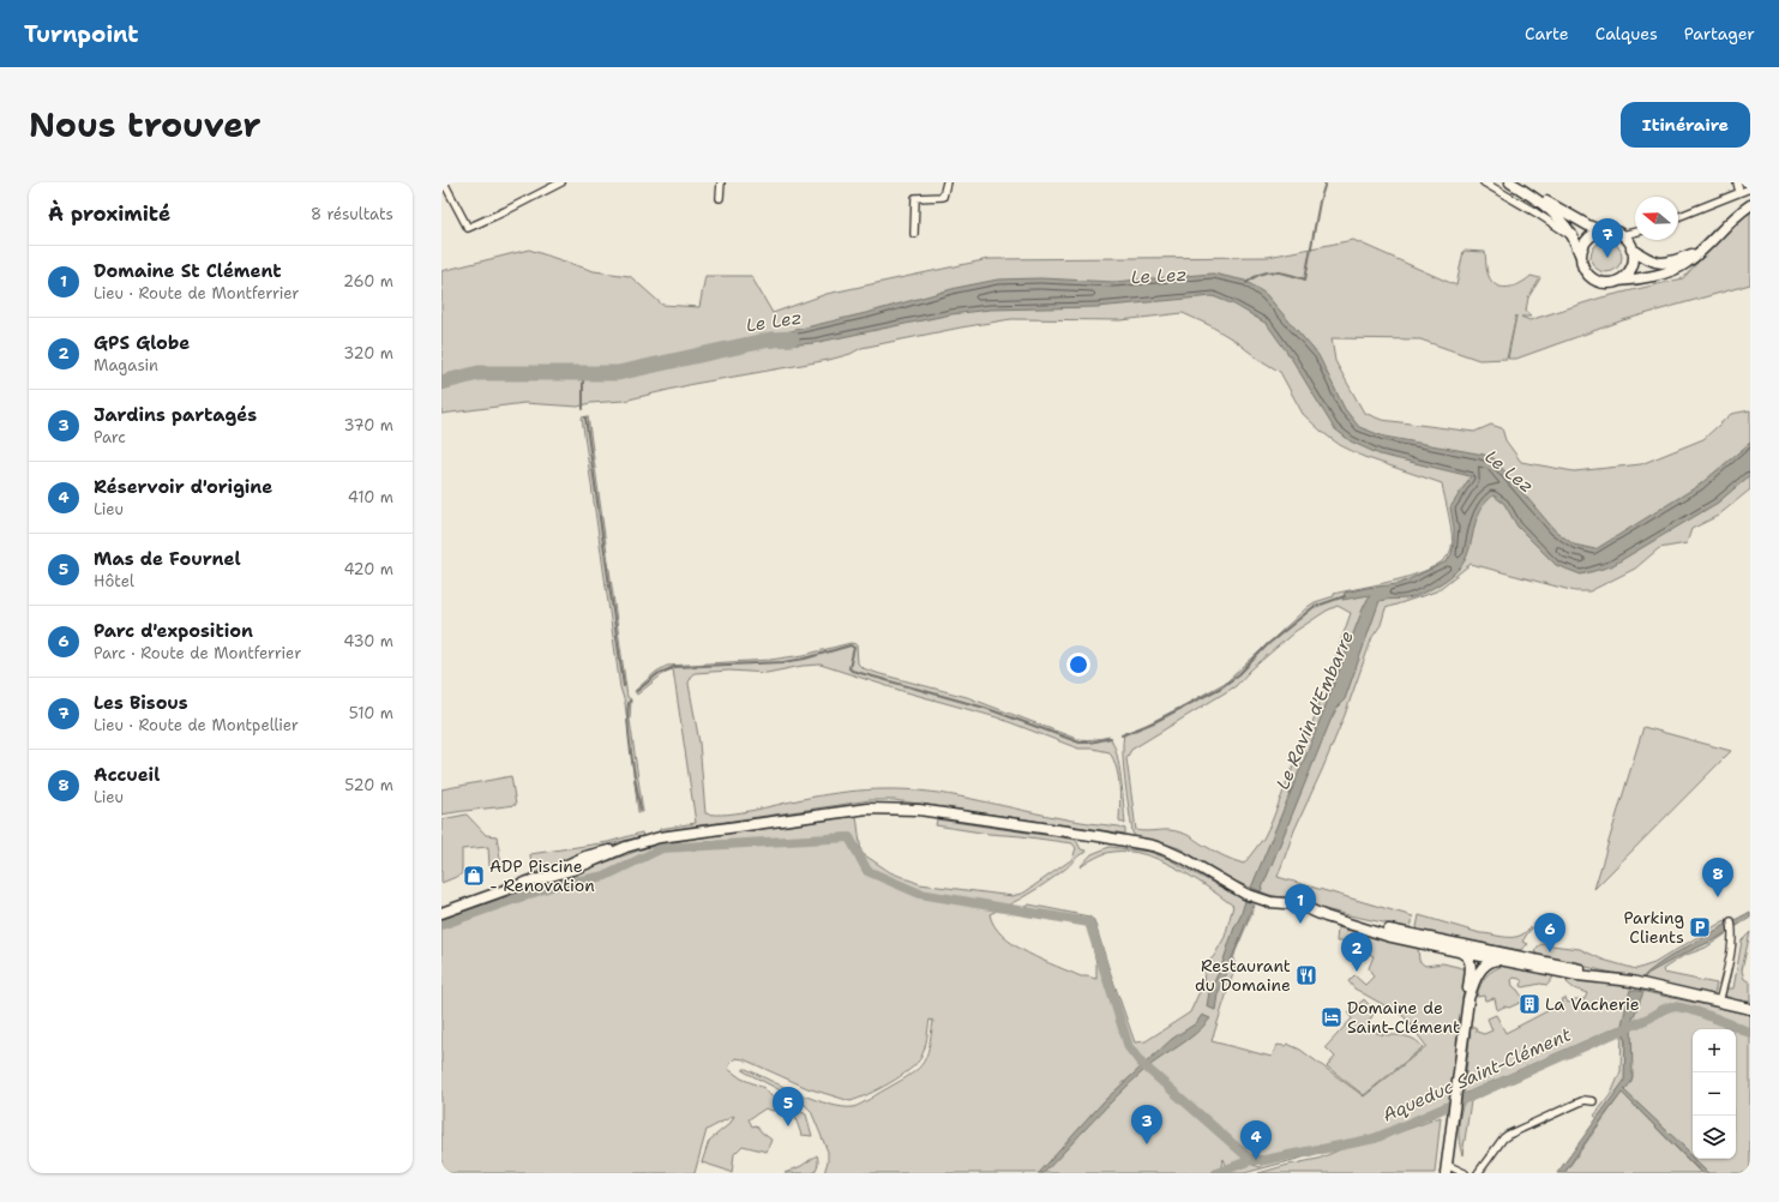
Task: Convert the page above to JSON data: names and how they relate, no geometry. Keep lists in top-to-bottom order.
{
  "water": ["Le Lez", "Le Ravin d'Embarre", "Aqueduc Saint-Clément"],
  "places": {
    "shop": ["ADP Piscine - Renovation"],
    "parking": ["Parking Clients"],
    "restaurant": ["Restaurant du Domaine"],
    "building": ["La Vacherie"],
    "hotel": ["Domaine de Saint-Clément"]
  },
  "north": "left",
  "page": {
    "header": "Turnpoint",
    "nav": ["Carte", "Calques", "Partager"],
    "title": "Nous trouver",
    "buttons": "Itinéraire",
    "heading": ["À proximité", "8 résultats"],
    "pins": [
      "7",
      "8",
      "1",
      "6",
      "2",
      "5",
      "3",
      "4"
    ],
    "list": [
      {
        "mark": "1",
        "name": "Domaine St Clément",
        "note": "Lieu · Route de Montferrier",
        "value": "260 m"
      },
      {
        "mark": "2",
        "name": "GPS Globe",
        "note": "Magasin",
        "value": "320 m"
      },
      {
        "mark": "3",
        "name": "Jardins partagés",
        "note": "Parc",
        "value": "370 m"
      },
      {
        "mark": "4",
        "name": "Réservoir d'origine",
        "note": "Lieu",
        "value": "410 m"
      },
      {
        "mark": "5",
        "name": "Mas de Fournel",
        "note": "Hôtel",
        "value": "420 m"
      },
      {
        "mark": "6",
        "name": "Parc d'exposition",
        "note": "Parc · Route de Montferrier",
        "value": "430 m"
      },
      {
        "mark": "7",
        "name": "Les Bisous",
        "note": "Lieu · Route de Montpellier",
        "value": "510 m"
      },
      {
        "mark": "8",
        "name": "Accueil",
        "note": "Lieu",
        "value": "520 m"
      }
    ],
    "map_buttons": ["+", "−"]
  }
}
